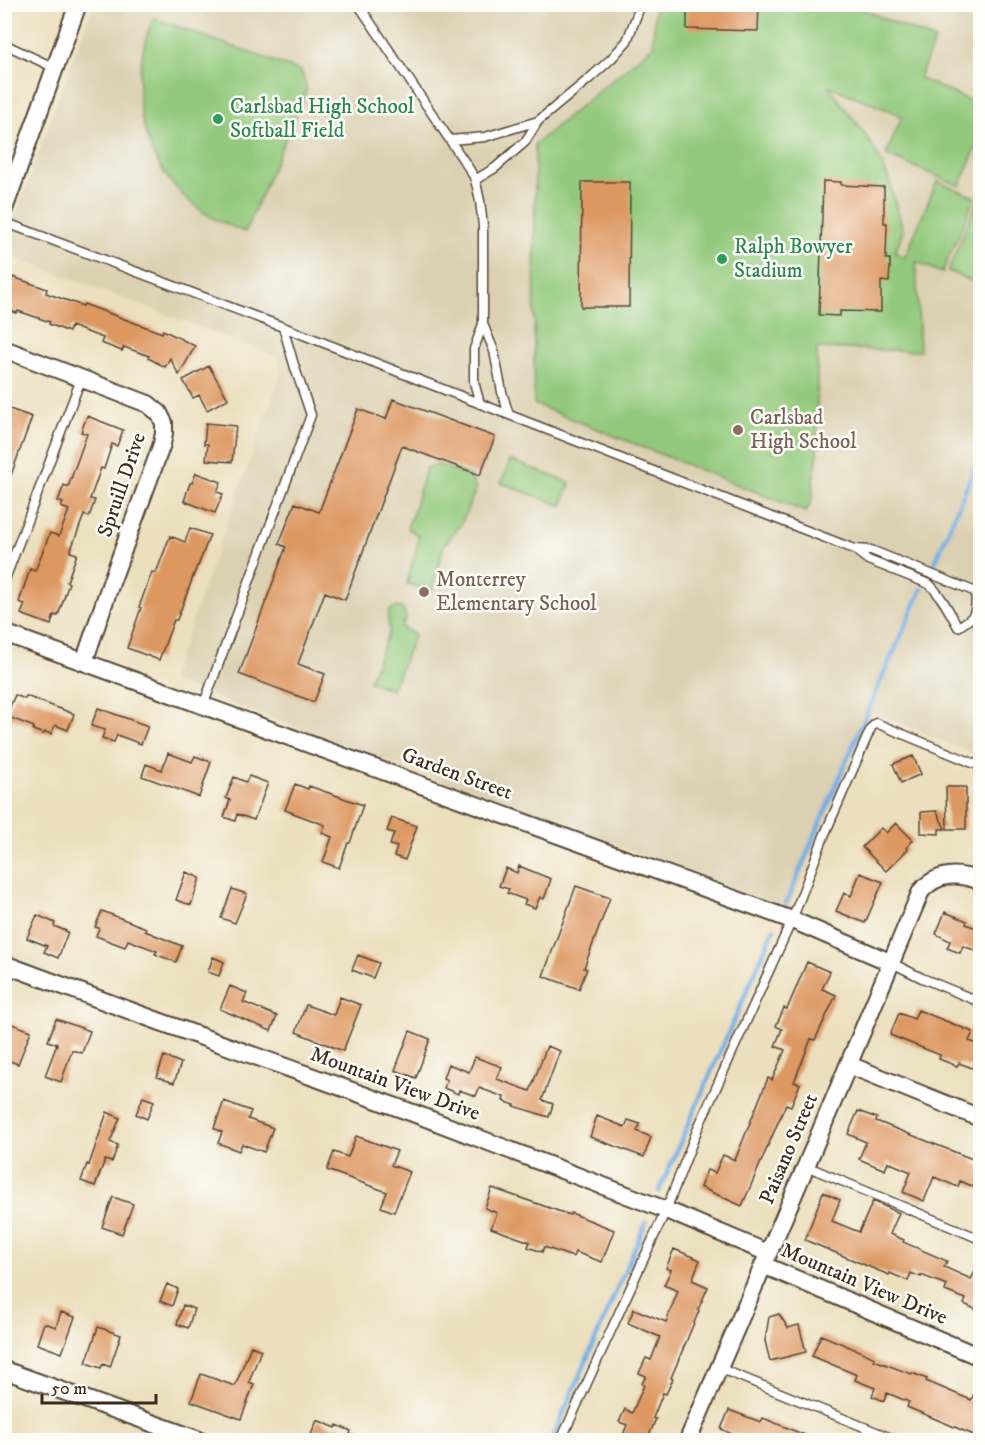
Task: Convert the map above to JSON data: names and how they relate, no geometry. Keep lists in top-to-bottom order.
{
  "streets": {
    "street": [
      "Spruill Drive",
      "Garden Street",
      "Mountain View Drive",
      "Paisano Street"
    ]
  },
  "crossings": [
    ["Spruill Drive", "Garden Street"],
    ["Garden Street", "Paisano Street"],
    ["Mountain View Drive", "Paisano Street"]
  ],
  "places": [
    "Carlsbad High School Softball Field",
    "Ralph Bowyer Stadium",
    "Carlsbad High School",
    "Monterrey Elementary School"
  ],
  "scale_bar": "50 m"
}
